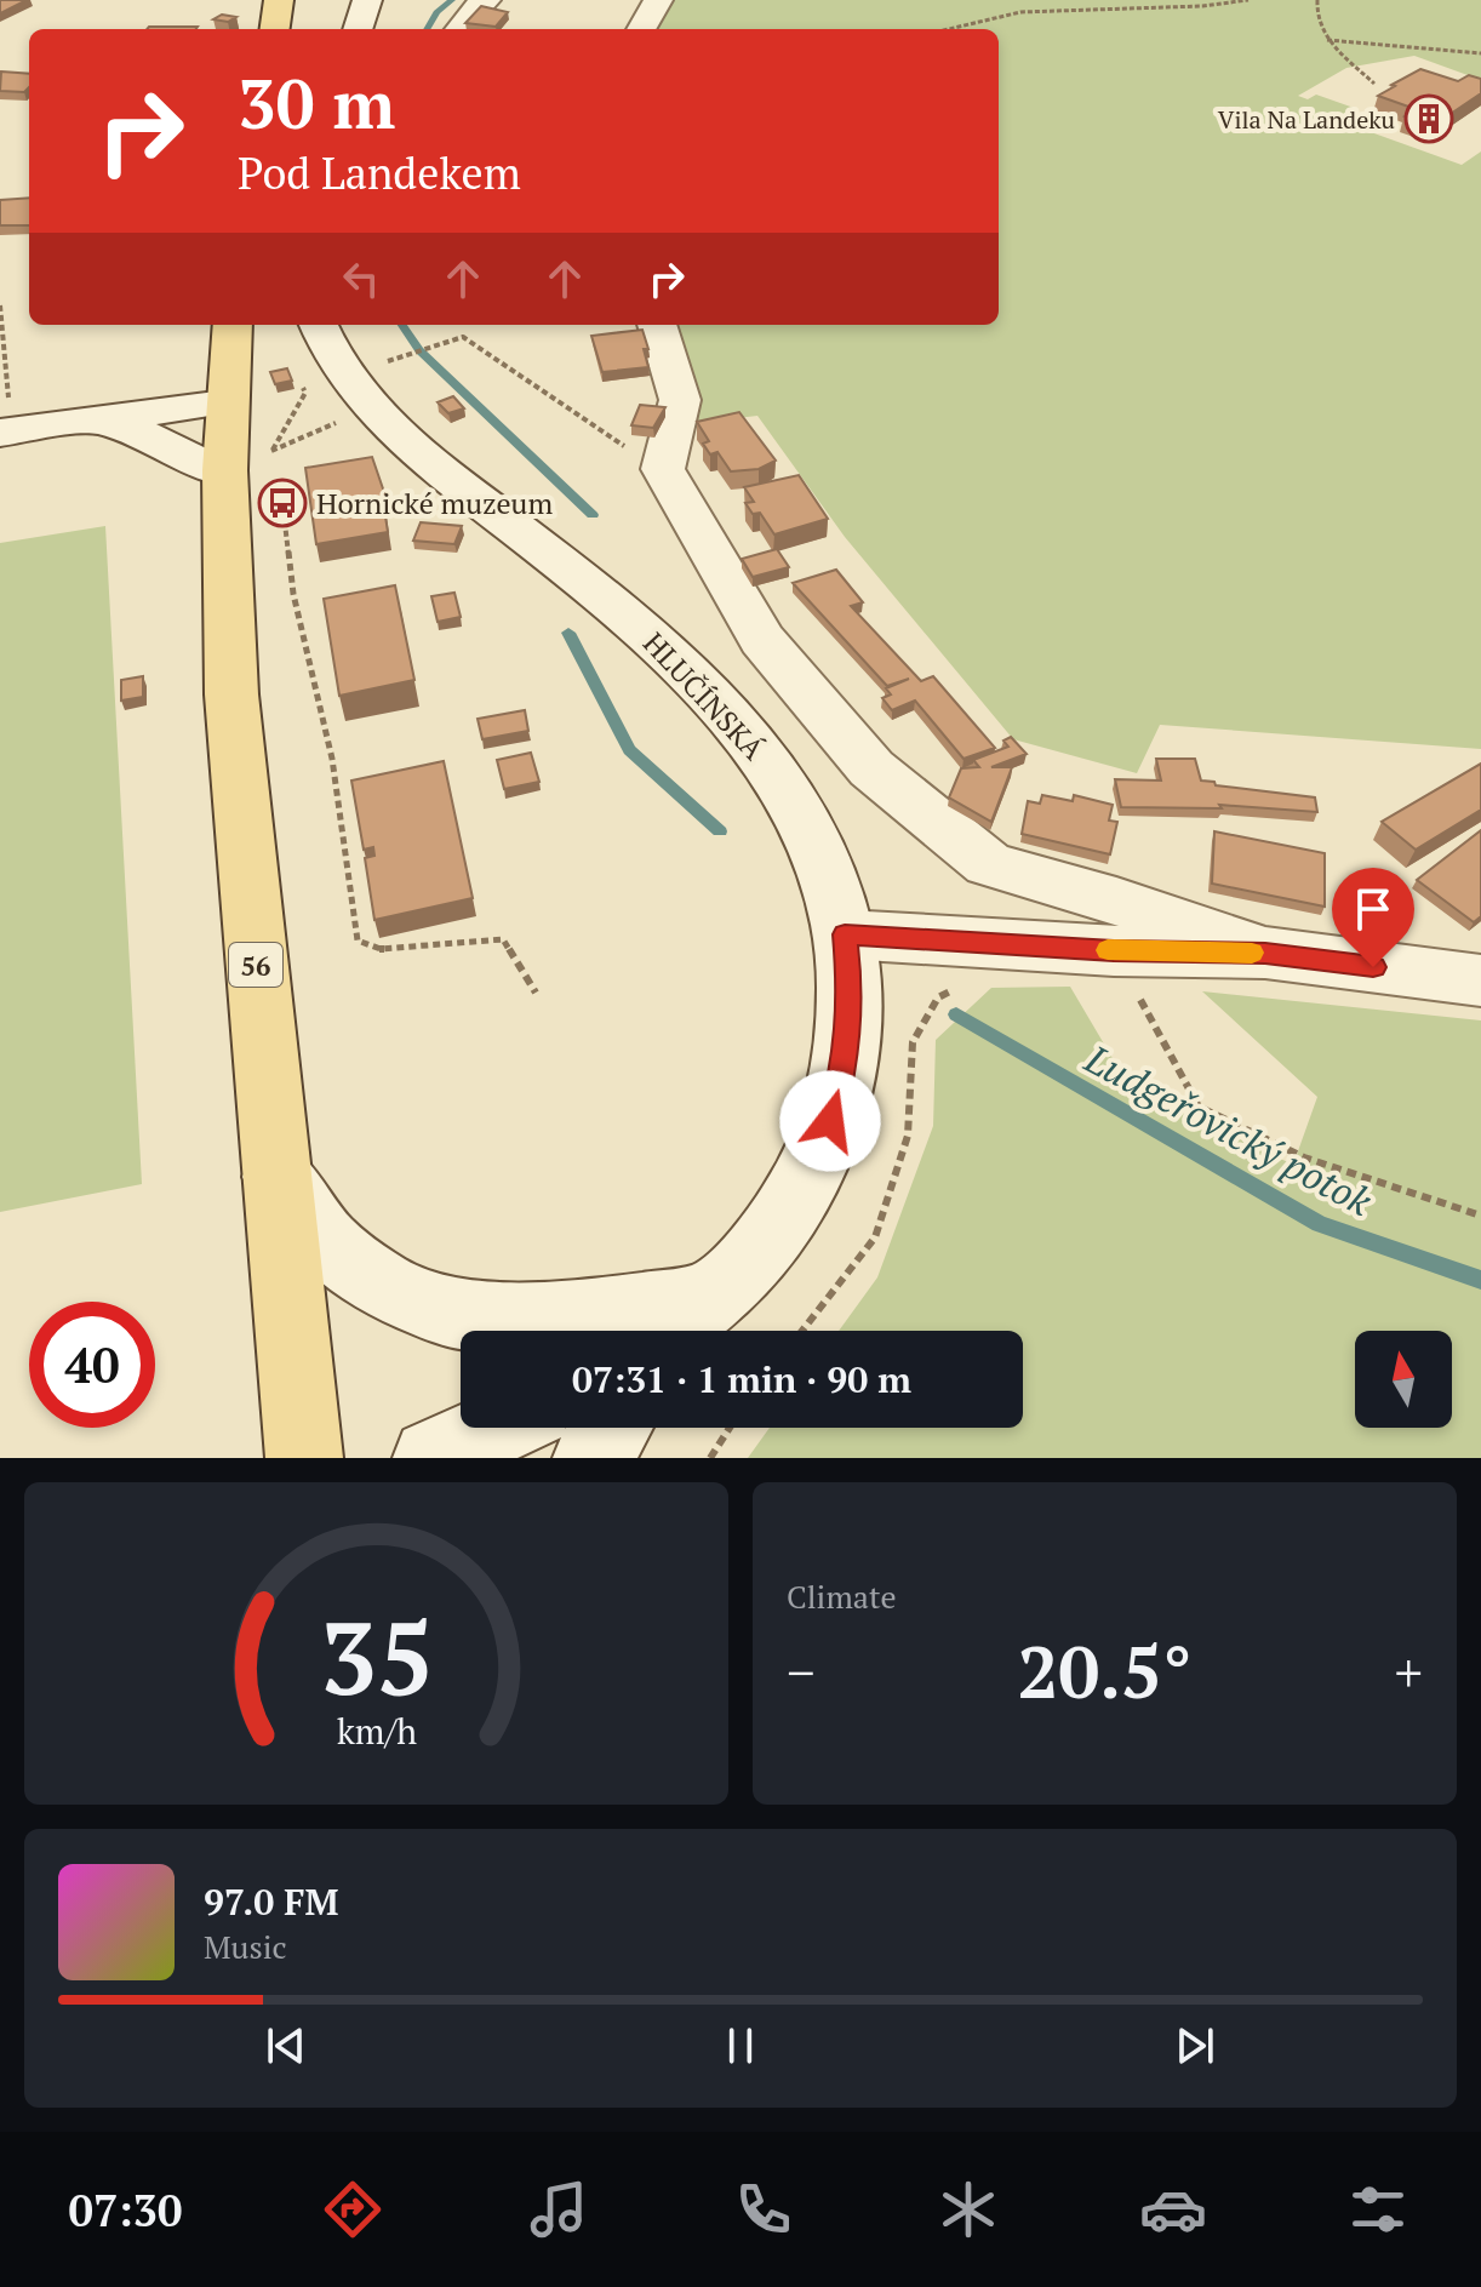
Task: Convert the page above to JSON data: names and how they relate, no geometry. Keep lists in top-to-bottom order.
{
  "streets": {
    "main road": ["56"],
    "street": ["HLUČÍNSKÁ"]
  },
  "water": ["Ludgeřovický potok"],
  "places": {
    "building": ["Vila Na Landeku"],
    "bus stop": ["Hornické muzeum"]
  },
  "north": "top",
  "page": {
    "turn": ["30 m", "Pod Landekem"],
    "limit": "40",
    "trip": "07:31 · 1 min · 90 m",
    "tile": "Climate",
    "heat": ["−", "20.5°", "+"],
    "song": ["97.0 FM", "Music"],
    "tabs": "07:30",
    "gauge": ["35", "km/h"]
  }
}
